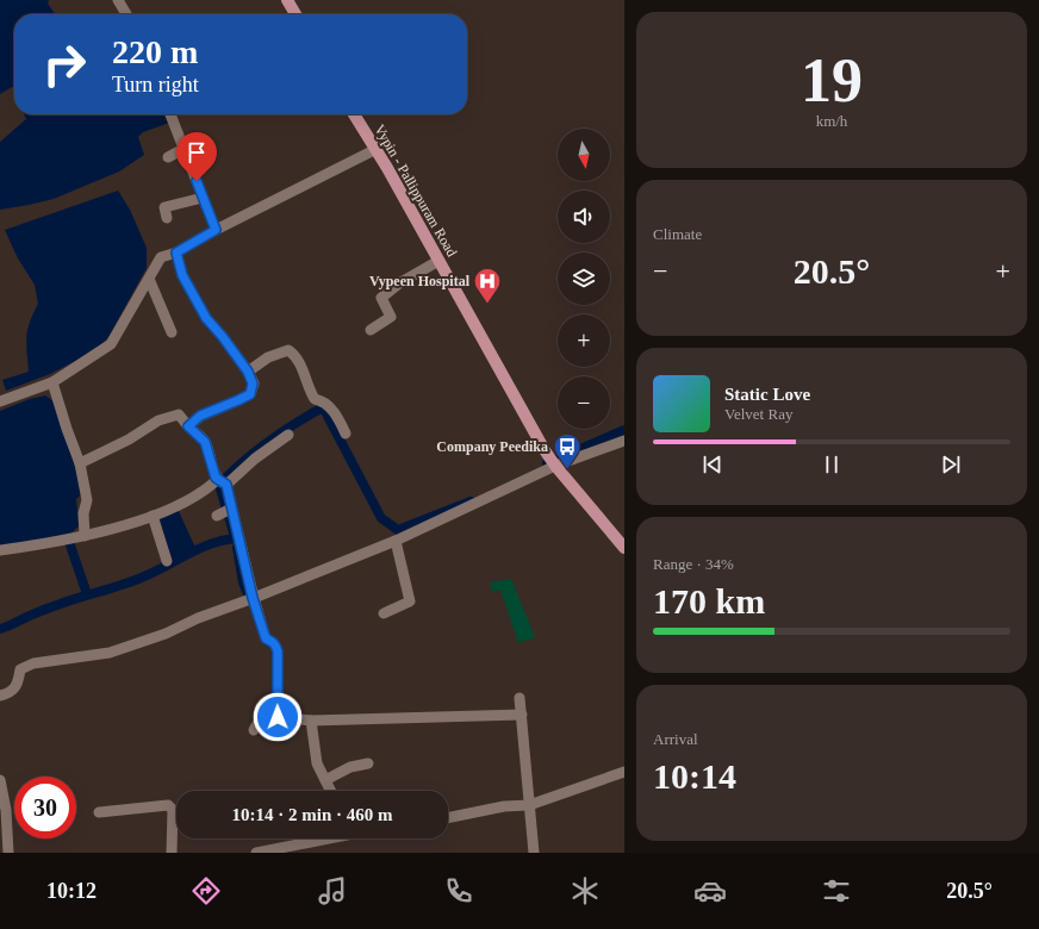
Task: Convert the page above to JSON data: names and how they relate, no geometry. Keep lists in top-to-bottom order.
{
  "streets": {
    "main road": ["Vypin - Pallippuram Road"]
  },
  "places": {
    "hospital": ["Vypeen Hospital"],
    "bus stop": ["Company Peedika"]
  },
  "north": "bottom",
  "page": {
    "tile": [
      ["19", "km/h"],
      "Climate",
      ["Range · 34%", "170 km"],
      ["Arrival", "10:14"]
    ],
    "turn": ["220 m", "Turn right"],
    "map_buttons": ["+", "−"],
    "heat": ["−", "20.5°", "+"],
    "song": ["Static Love", "Velvet Ray"],
    "limit": "30",
    "trip": "10:14 · 2 min · 460 m",
    "tabs": ["10:12", "20.5°"]
  }
}
